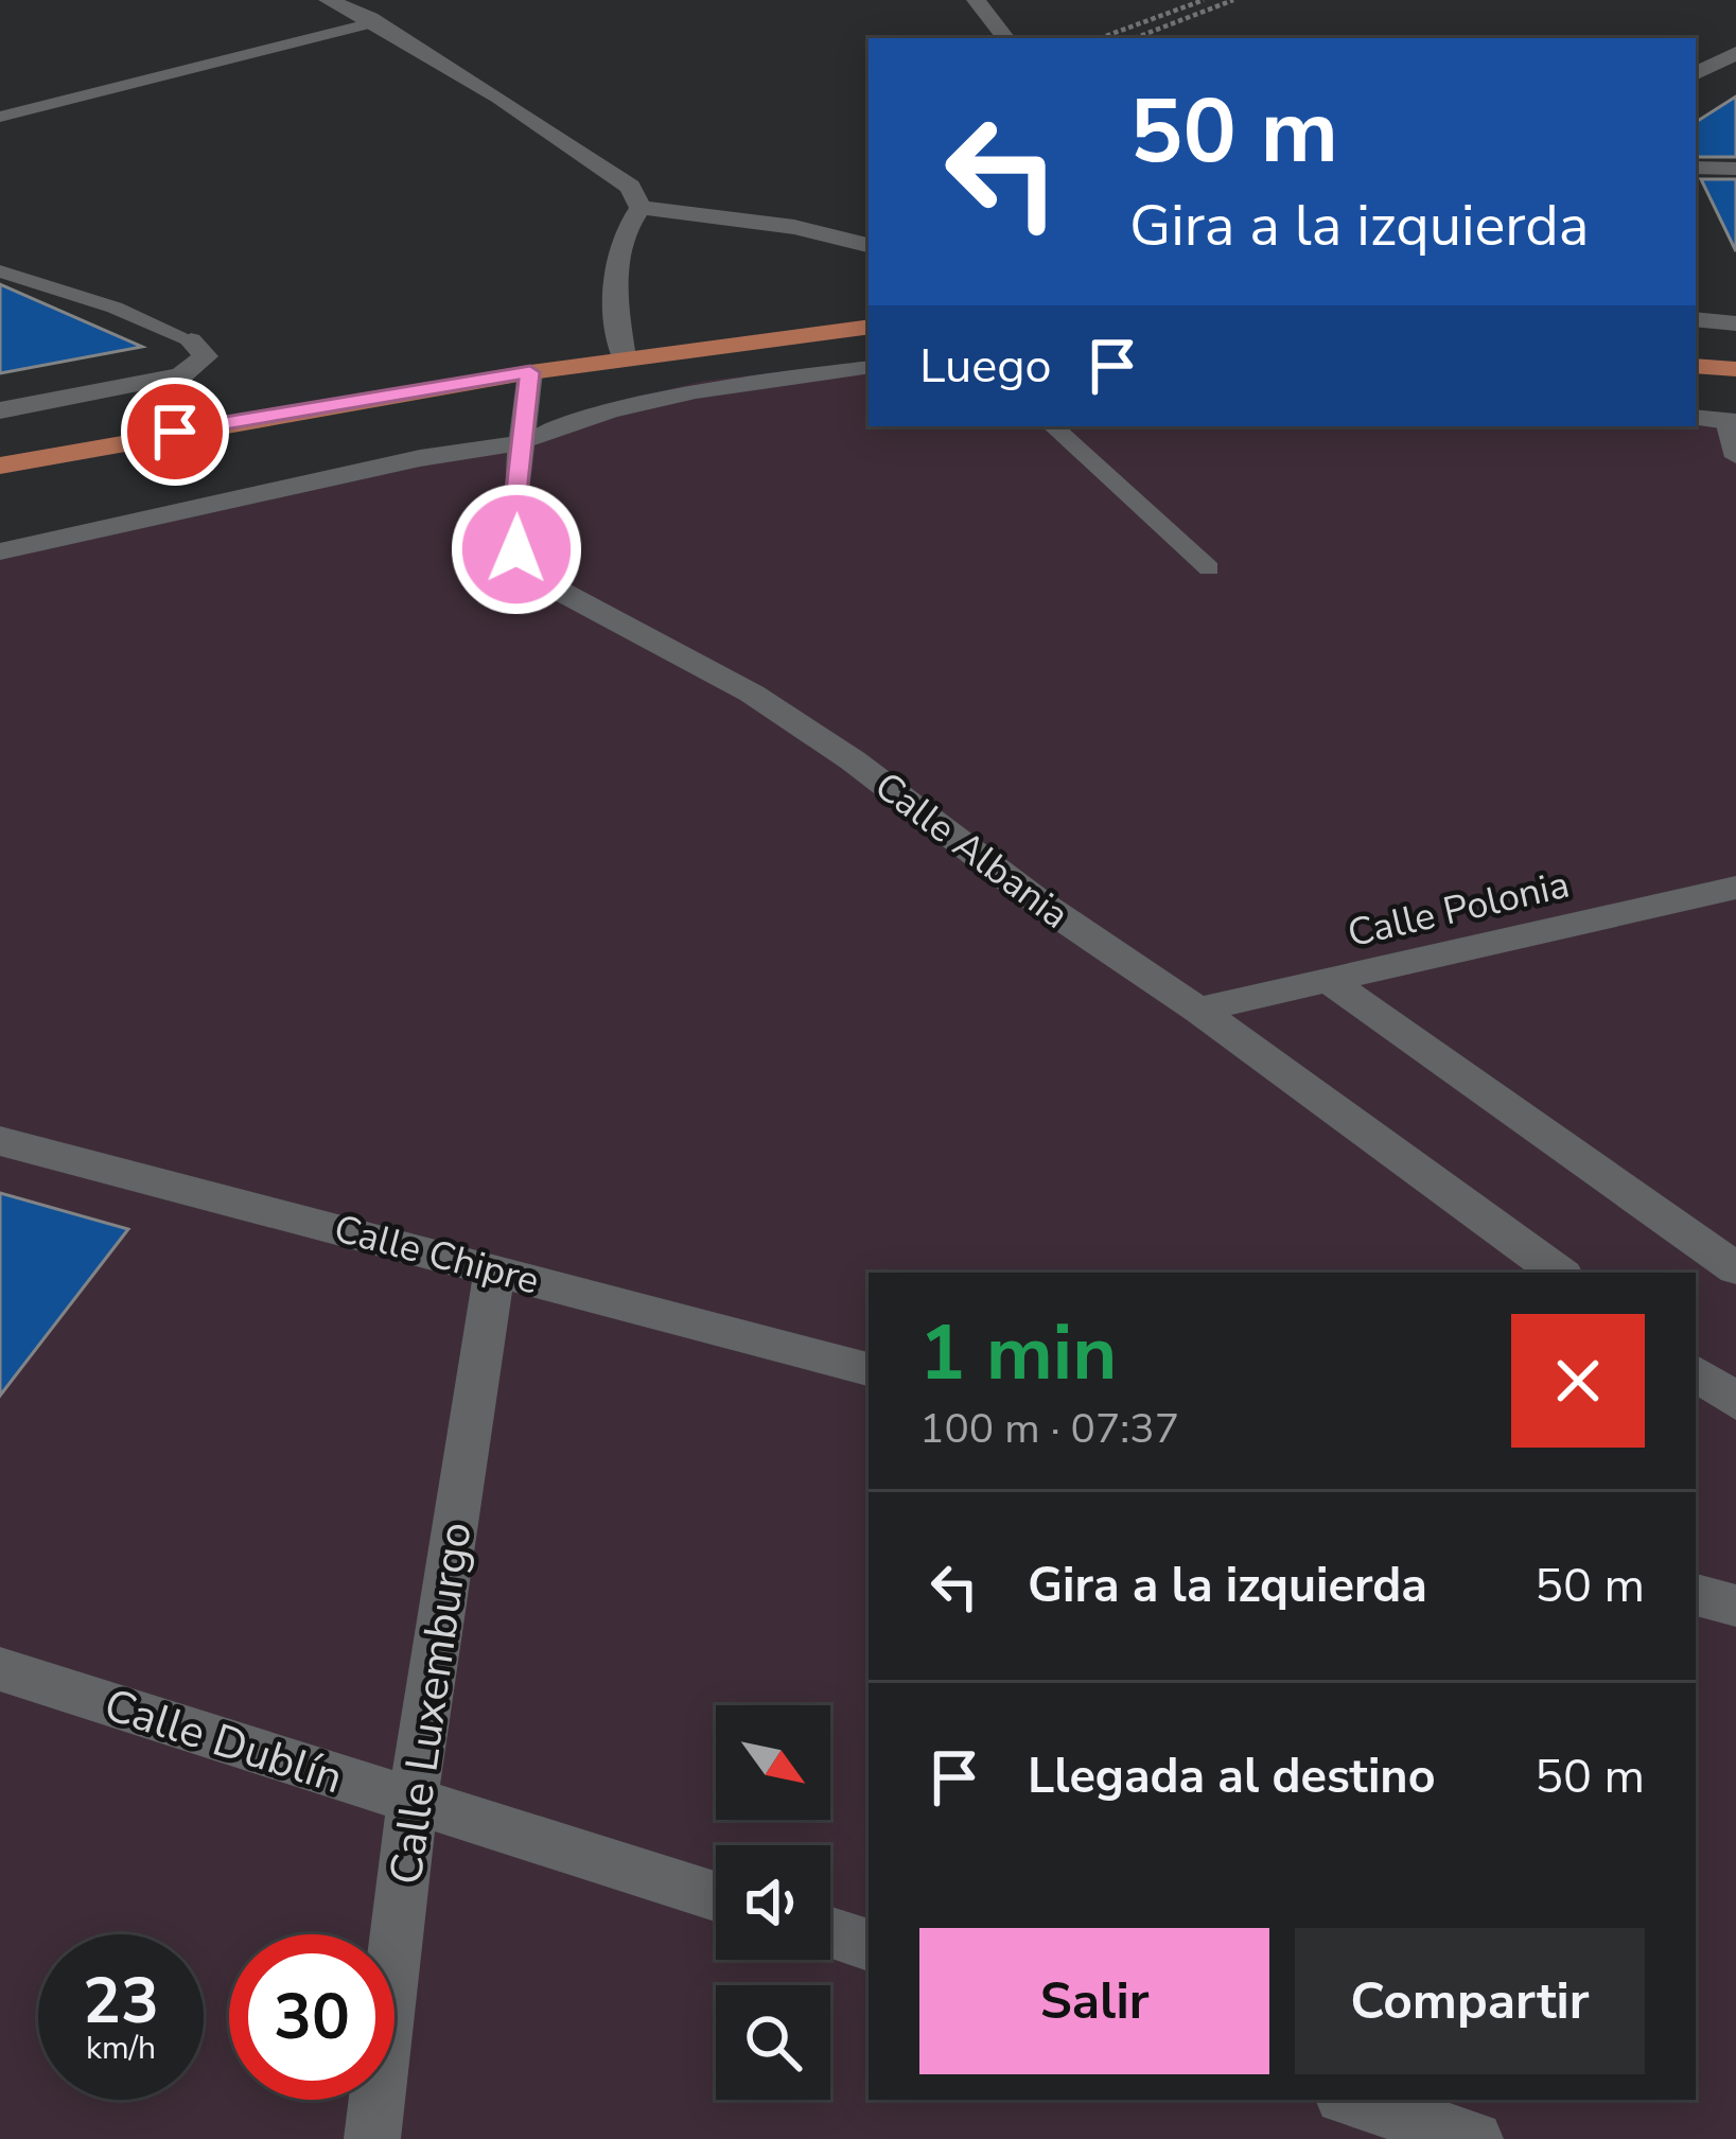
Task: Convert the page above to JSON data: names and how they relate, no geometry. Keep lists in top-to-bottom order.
{
  "streets": {
    "street": [
      "Calle Albania",
      "Calle Polonia",
      "Calle Chipre",
      "Calle Luxemburgo",
      "Calle Dublín"
    ]
  },
  "crossings": [
    ["Calle Albania", "Calle Polonia"],
    ["Calle Chipre", "Calle Luxemburgo"],
    ["Calle Luxemburgo", "Calle Dublín"]
  ],
  "north": "bottom right",
  "page": {
    "turn": ["50 m", "Gira a la izquierda"],
    "then": "Luego",
    "heading": ["1 min", "100 m · 07:37"],
    "list": [
      {
        "name": "Gira a la izquierda",
        "value": "50 m"
      },
      {
        "name": "Llegada al destino",
        "value": "50 m"
      }
    ],
    "buttons": ["Salir", "Compartir"],
    "speed": "23 km/h",
    "limit": "30"
  }
}
